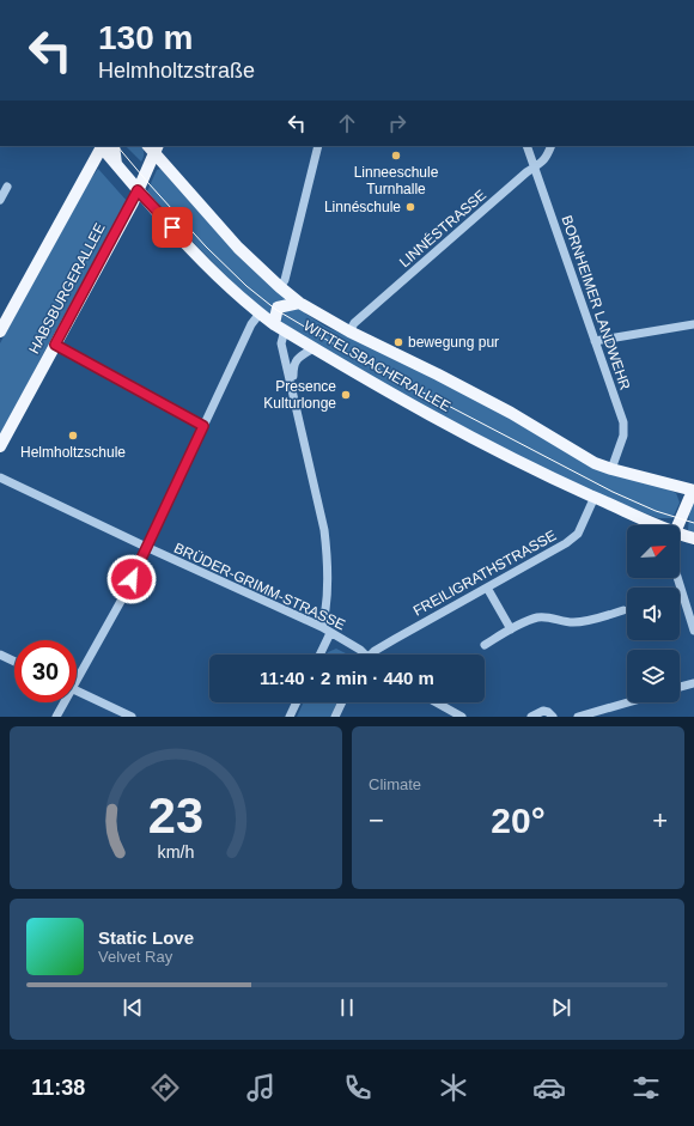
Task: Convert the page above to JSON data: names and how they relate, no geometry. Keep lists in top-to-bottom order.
{
  "streets": {
    "main road": ["HABSBURGERALLEE", "WITTELSBACHERALLEE"],
    "street": [
      "LINNÉSTRASSE",
      "BORNHEIMER LANDWEHR",
      "FREILIGRATHSTRASSE",
      "BRÜDER-GRIMM-STRASSE"
    ]
  },
  "crossings": [
    ["LINNÉSTRASSE", "BORNHEIMER LANDWEHR"],
    ["LINNÉSTRASSE", "WITTELSBACHERALLEE"],
    ["HABSBURGERALLEE", "WITTELSBACHERALLEE"],
    ["BORNHEIMER LANDWEHR", "WITTELSBACHERALLEE"],
    ["WITTELSBACHERALLEE", "FREILIGRATHSTRASSE"]
  ],
  "places": [
    "Linneeschule Turnhalle",
    "Linnéschule",
    "bewegung pur",
    "Presence Kulturlonge",
    "Helmholtzschule"
  ],
  "north": "top right",
  "page": {
    "turn": ["130 m", "Helmholtzstraße"],
    "limit": "30",
    "trip": "11:40 · 2 min · 440 m",
    "tile": "Climate",
    "heat": ["−", "20°", "+"],
    "song": ["Static Love", "Velvet Ray"],
    "tabs": "11:38",
    "gauge": ["23", "km/h"]
  }
}
